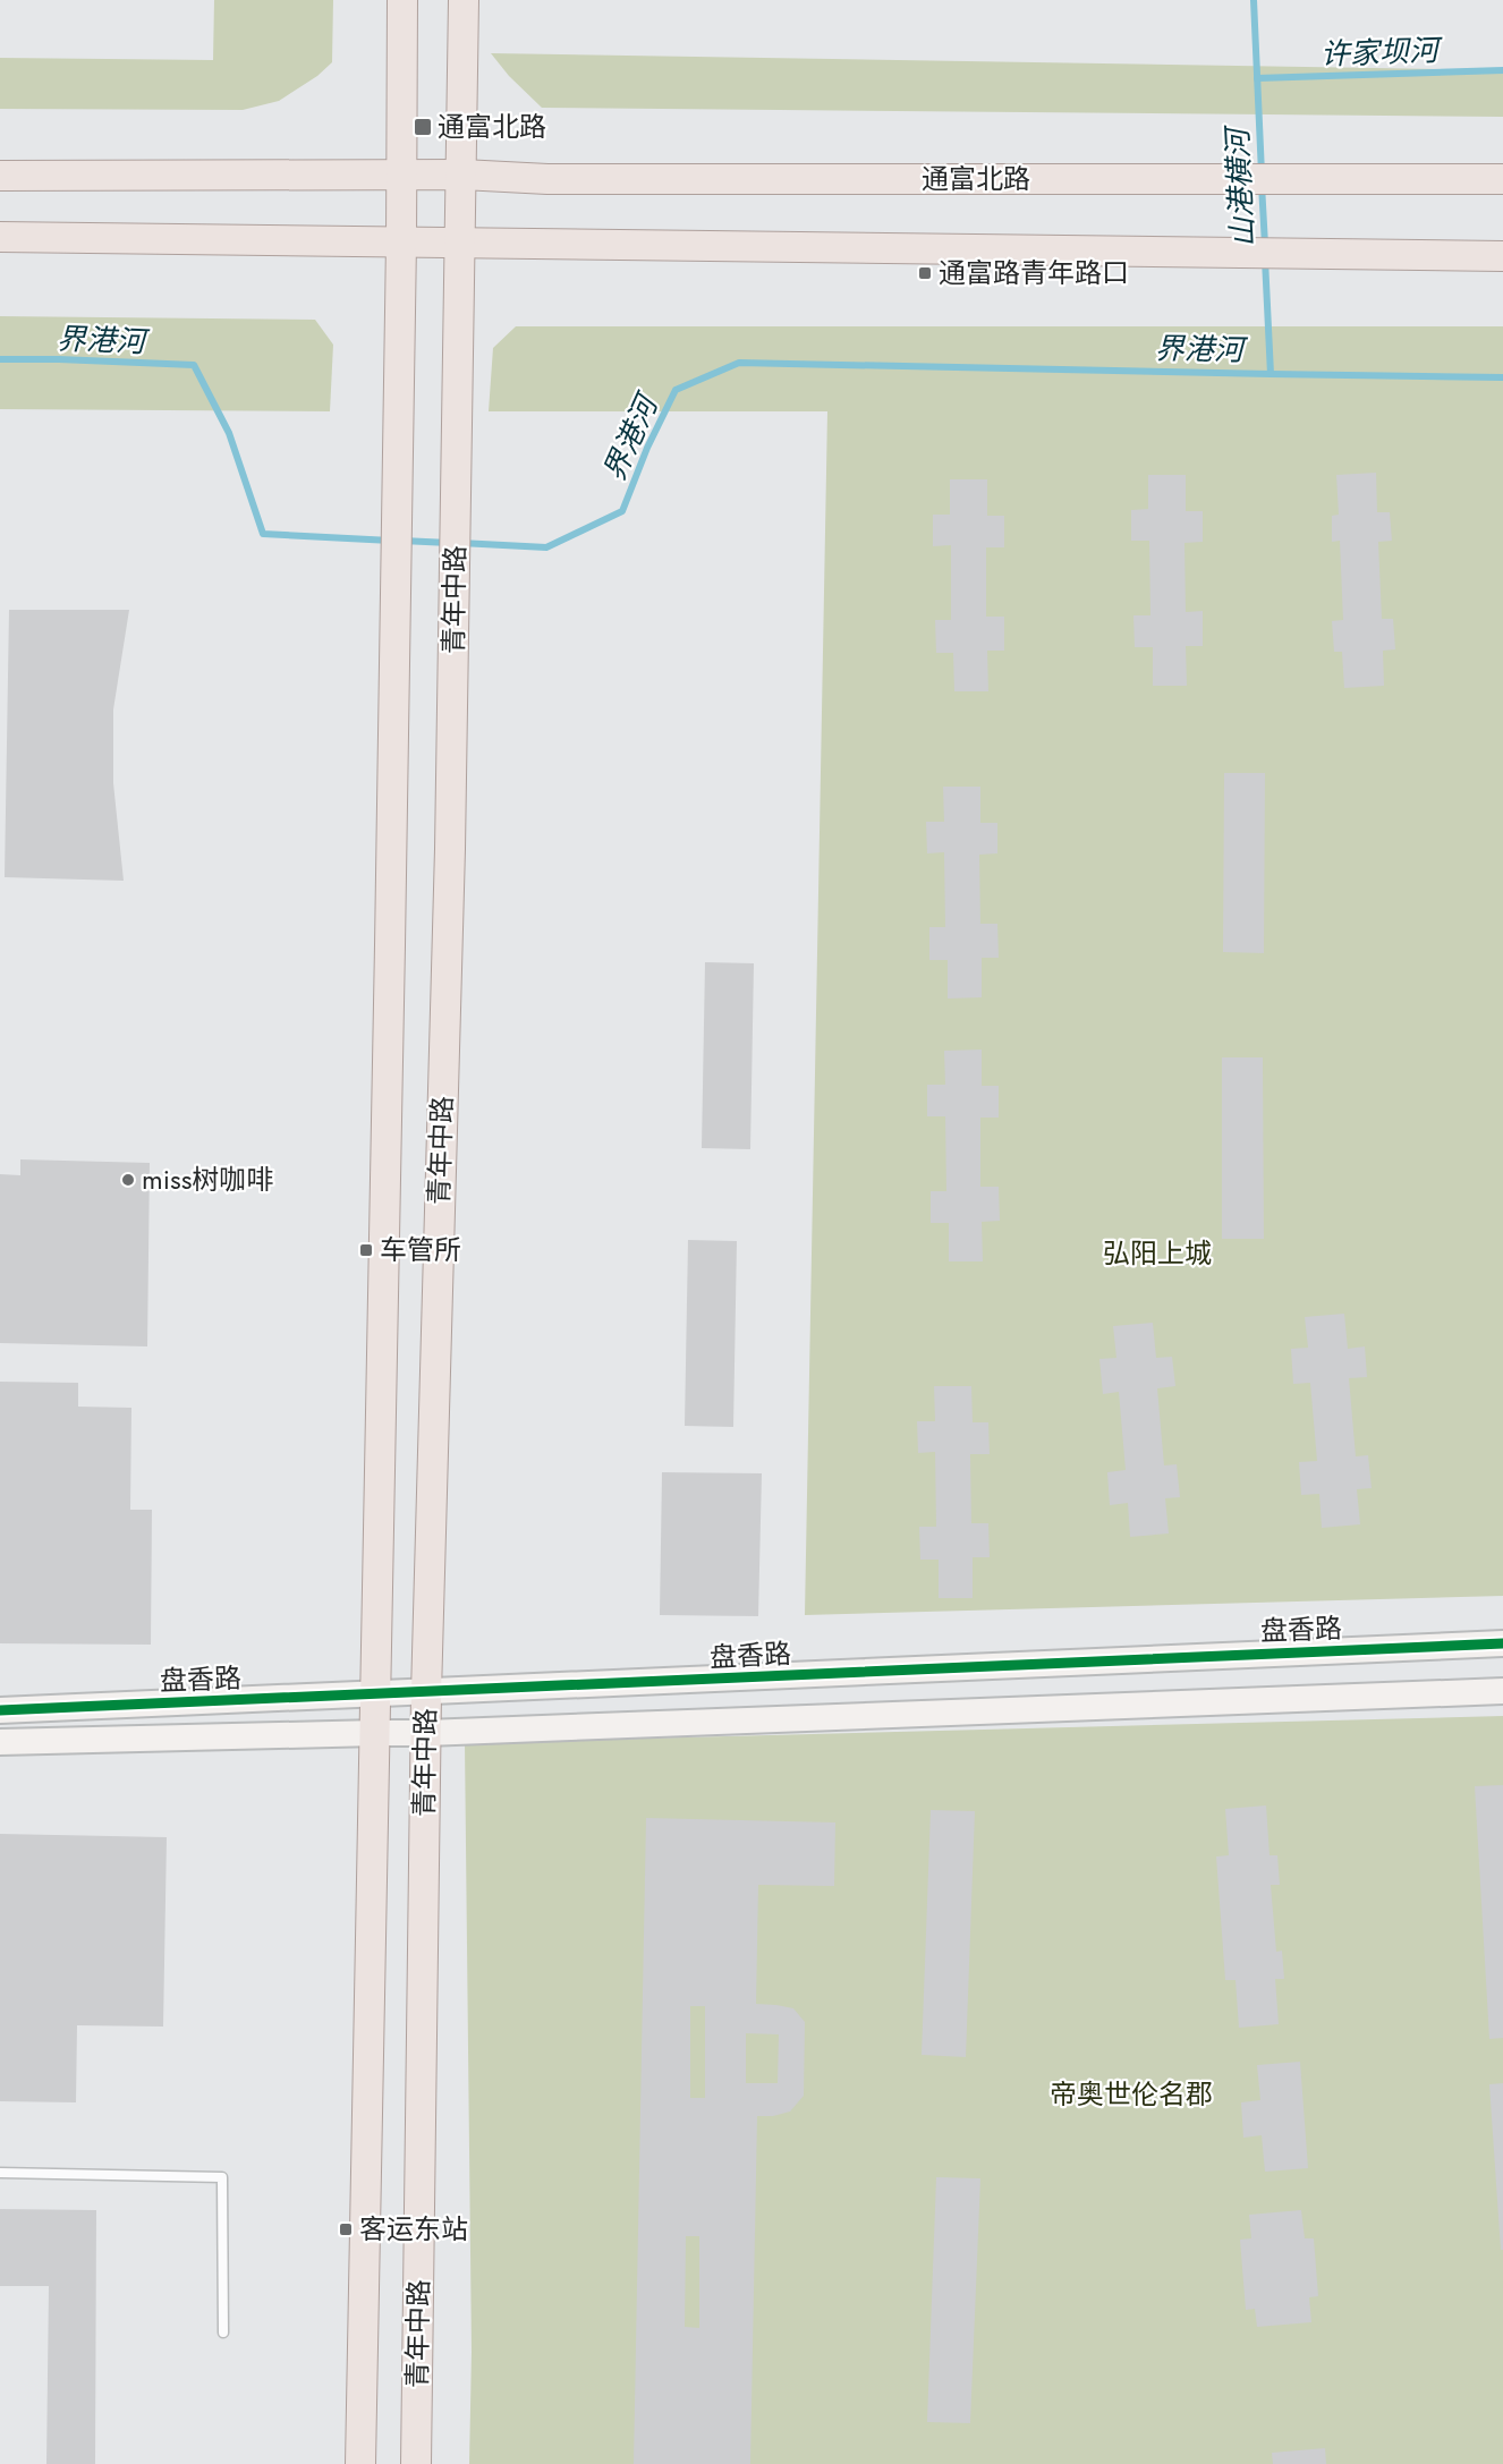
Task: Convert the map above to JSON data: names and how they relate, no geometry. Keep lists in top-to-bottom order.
{
  "streets": {
    "main road": ["通富北路", "青年中路"],
    "street": ["盘香路"]
  },
  "crossings": [
    ["通富北路", "青年中路"],
    ["青年中路", "盘香路"]
  ],
  "water": ["许家坝河", "山港横河", "界港河"],
  "parks": ["弘阳上城", "帝奥世伦名郡"],
  "places": {
    "transit": [
      "通富北路",
      "通富路青年路口",
      "车管所",
      "客运东站"
    ],
    "other": ["miss树咖啡"]
  }
}
